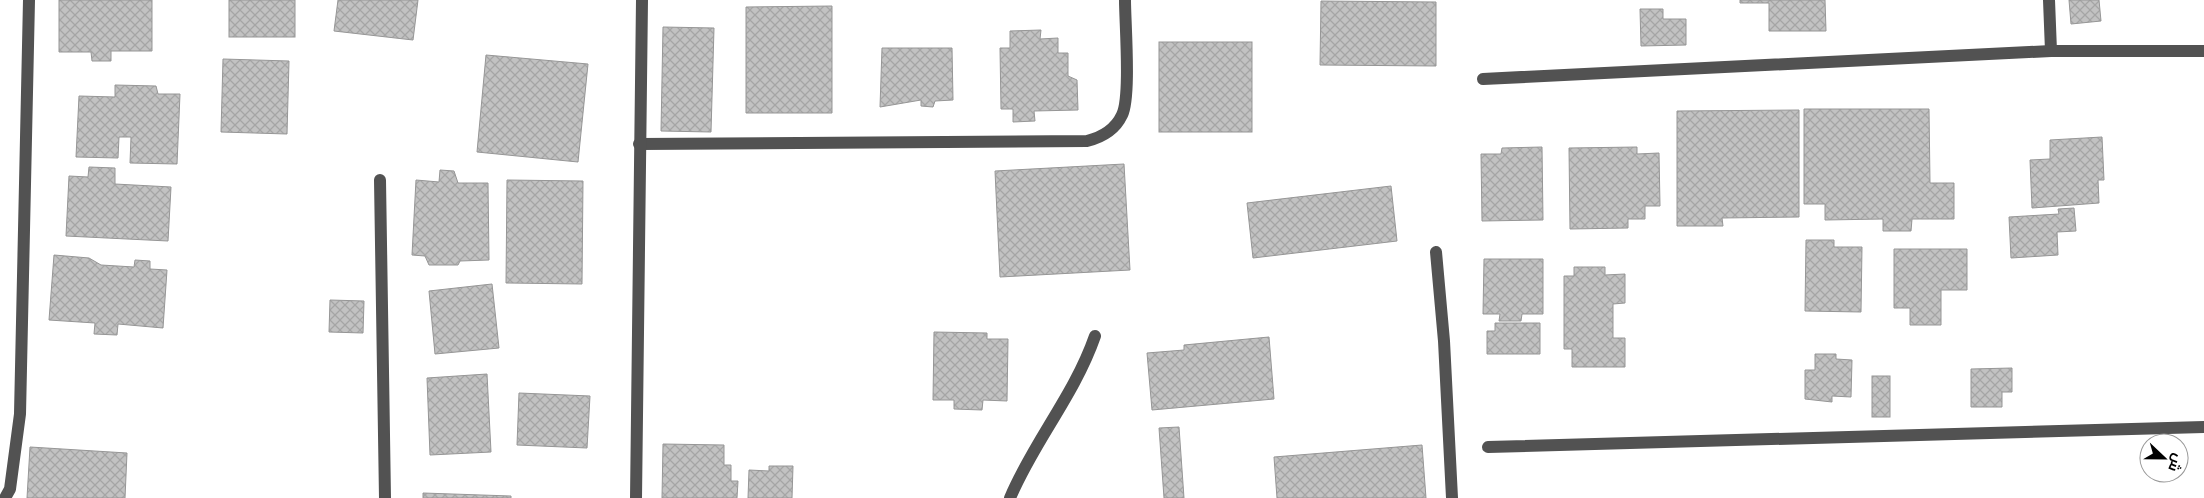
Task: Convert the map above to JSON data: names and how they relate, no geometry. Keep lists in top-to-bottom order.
{
  "north": "right"
}
